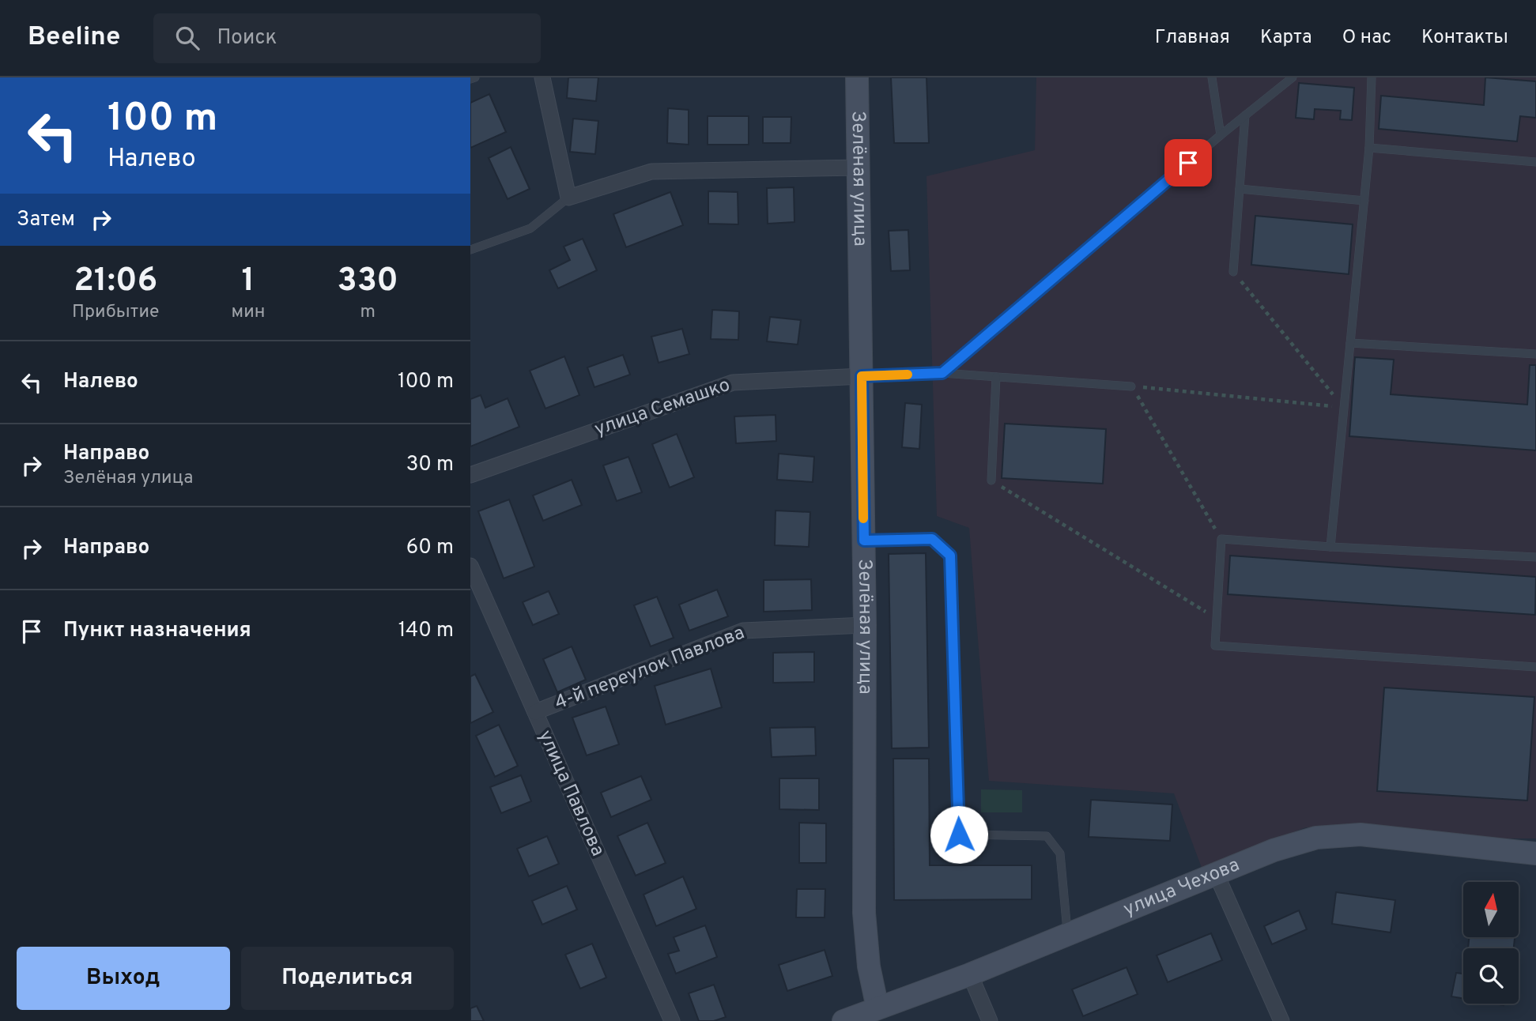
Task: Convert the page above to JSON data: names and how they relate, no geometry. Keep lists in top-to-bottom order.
{
  "streets": {
    "street": [
      "Зелёная улица",
      "улица Семашко",
      "4-й переулок Павлова",
      "улица Павлова",
      "улица Чехова"
    ]
  },
  "crossings": [
    ["Зелёная улица", "улица Семашко"],
    ["Зелёная улица", "4-й переулок Павлова"],
    ["Зелёная улица", "улица Чехова"],
    ["4-й переулок Павлова", "улица Павлова"]
  ],
  "north": "top",
  "page": {
    "header": "Beeline",
    "search": "Поиск",
    "nav": [
      "Главная",
      "Карта",
      "О нас",
      "Контакты"
    ],
    "turn": ["100 m", "Налево"],
    "then": "Затем",
    "eta": [
      "21:06",
      "Прибытие",
      "1",
      "мин",
      "330",
      "m"
    ],
    "list": [
      {
        "name": "Налево",
        "value": "100 m"
      },
      {
        "name": "Направо",
        "note": "Зелёная улица",
        "value": "30 m"
      },
      {
        "name": "Направо",
        "value": "60 m"
      },
      {
        "name": "Пункт назначения",
        "value": "140 m"
      }
    ],
    "buttons": ["Выход", "Поделиться"]
  }
}
